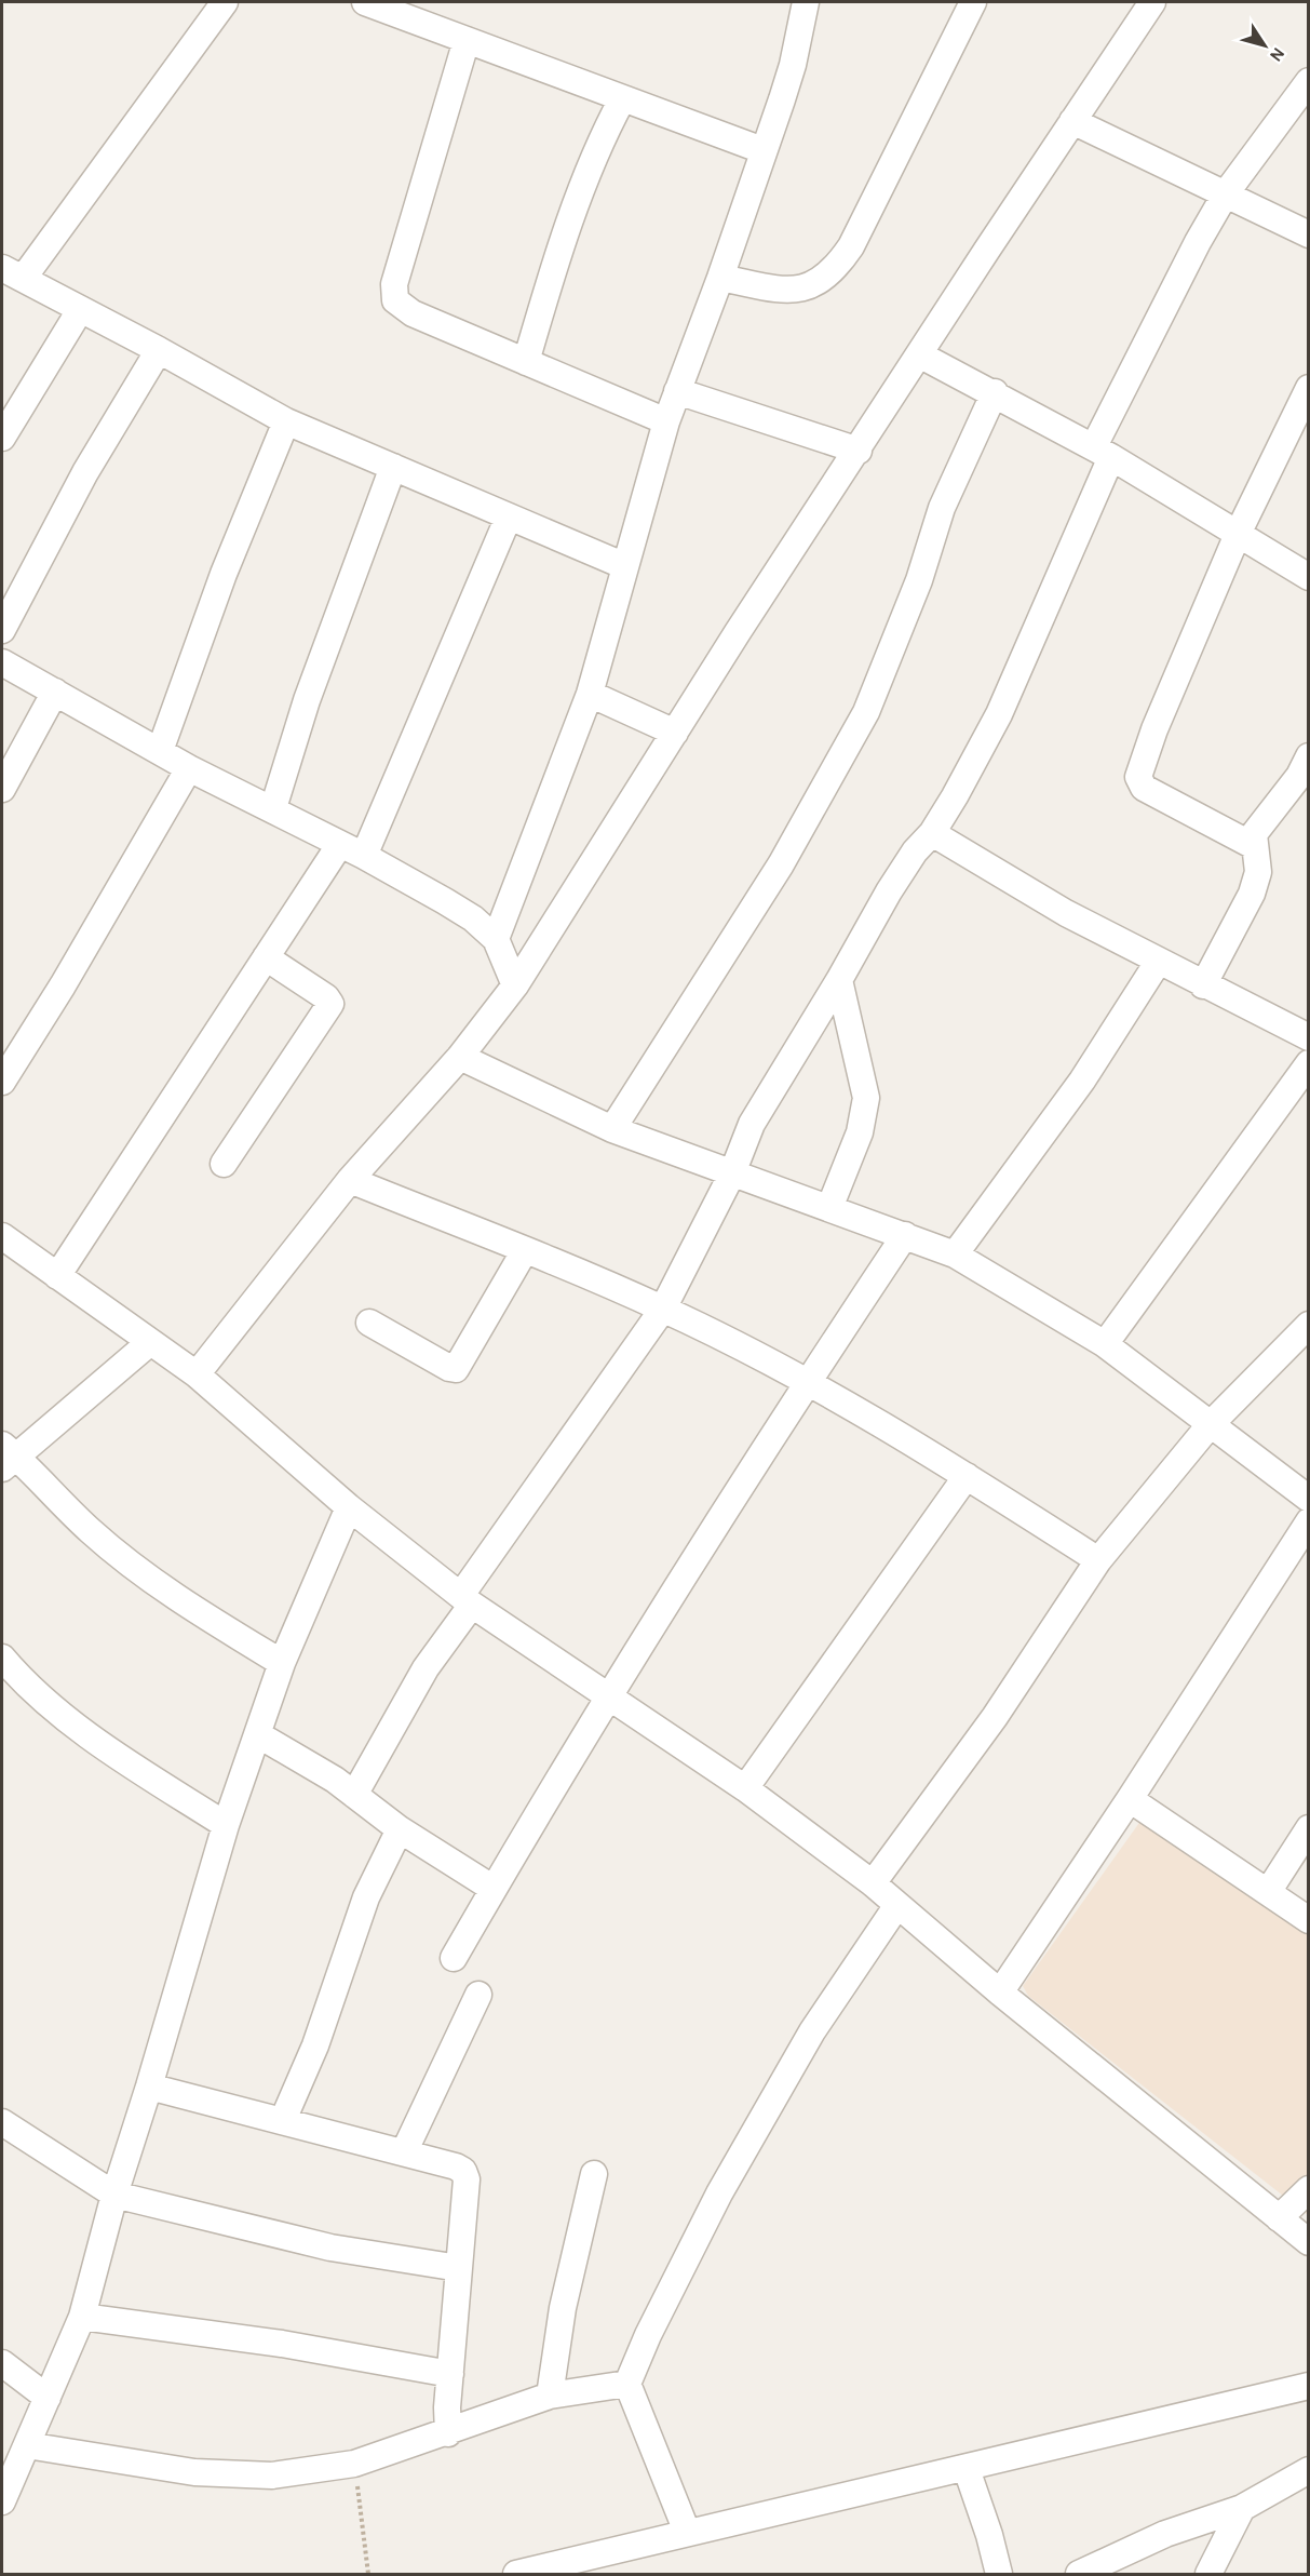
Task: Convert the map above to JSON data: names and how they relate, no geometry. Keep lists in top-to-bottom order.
{
  "north": "bottom right"
}
